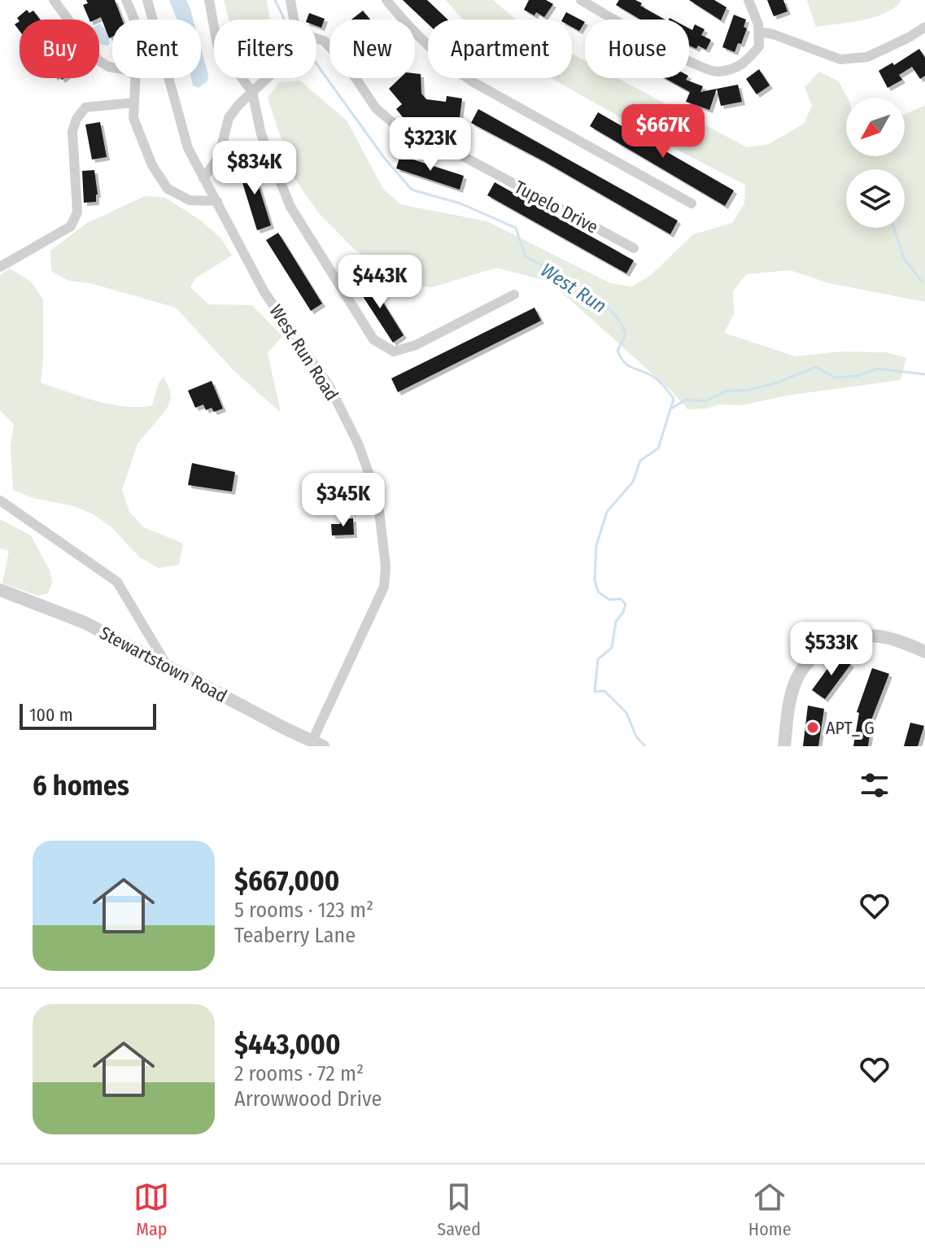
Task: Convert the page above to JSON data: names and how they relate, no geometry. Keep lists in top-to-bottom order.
{
  "streets": {
    "street": ["Tupelo Drive", "West Run Road", "Stewartstown Road"]
  },
  "crossings": [
    ["West Run Road", "Stewartstown Road"]
  ],
  "water": ["West Run"],
  "places": ["APT_ G"],
  "scale_bar": "100 m",
  "north": "bottom left",
  "page": {
    "chip": [
      "Buy",
      "Rent",
      "Filters",
      "New",
      "Apartment",
      "House"
    ],
    "price": [
      "$667K",
      "$323K",
      "$834K",
      "$443K",
      "$345K",
      "$533K"
    ],
    "scale": "100 m",
    "heading": "6 homes",
    "list": [
      {
        "name": "$667,000",
        "note": "5 rooms · 123 m² · Teaberry Lane"
      },
      {
        "name": "$443,000",
        "note": "2 rooms · 72 m² · Arrowwood Drive"
      }
    ],
    "tabs": ["Map", "Saved", "Home"]
  }
}
